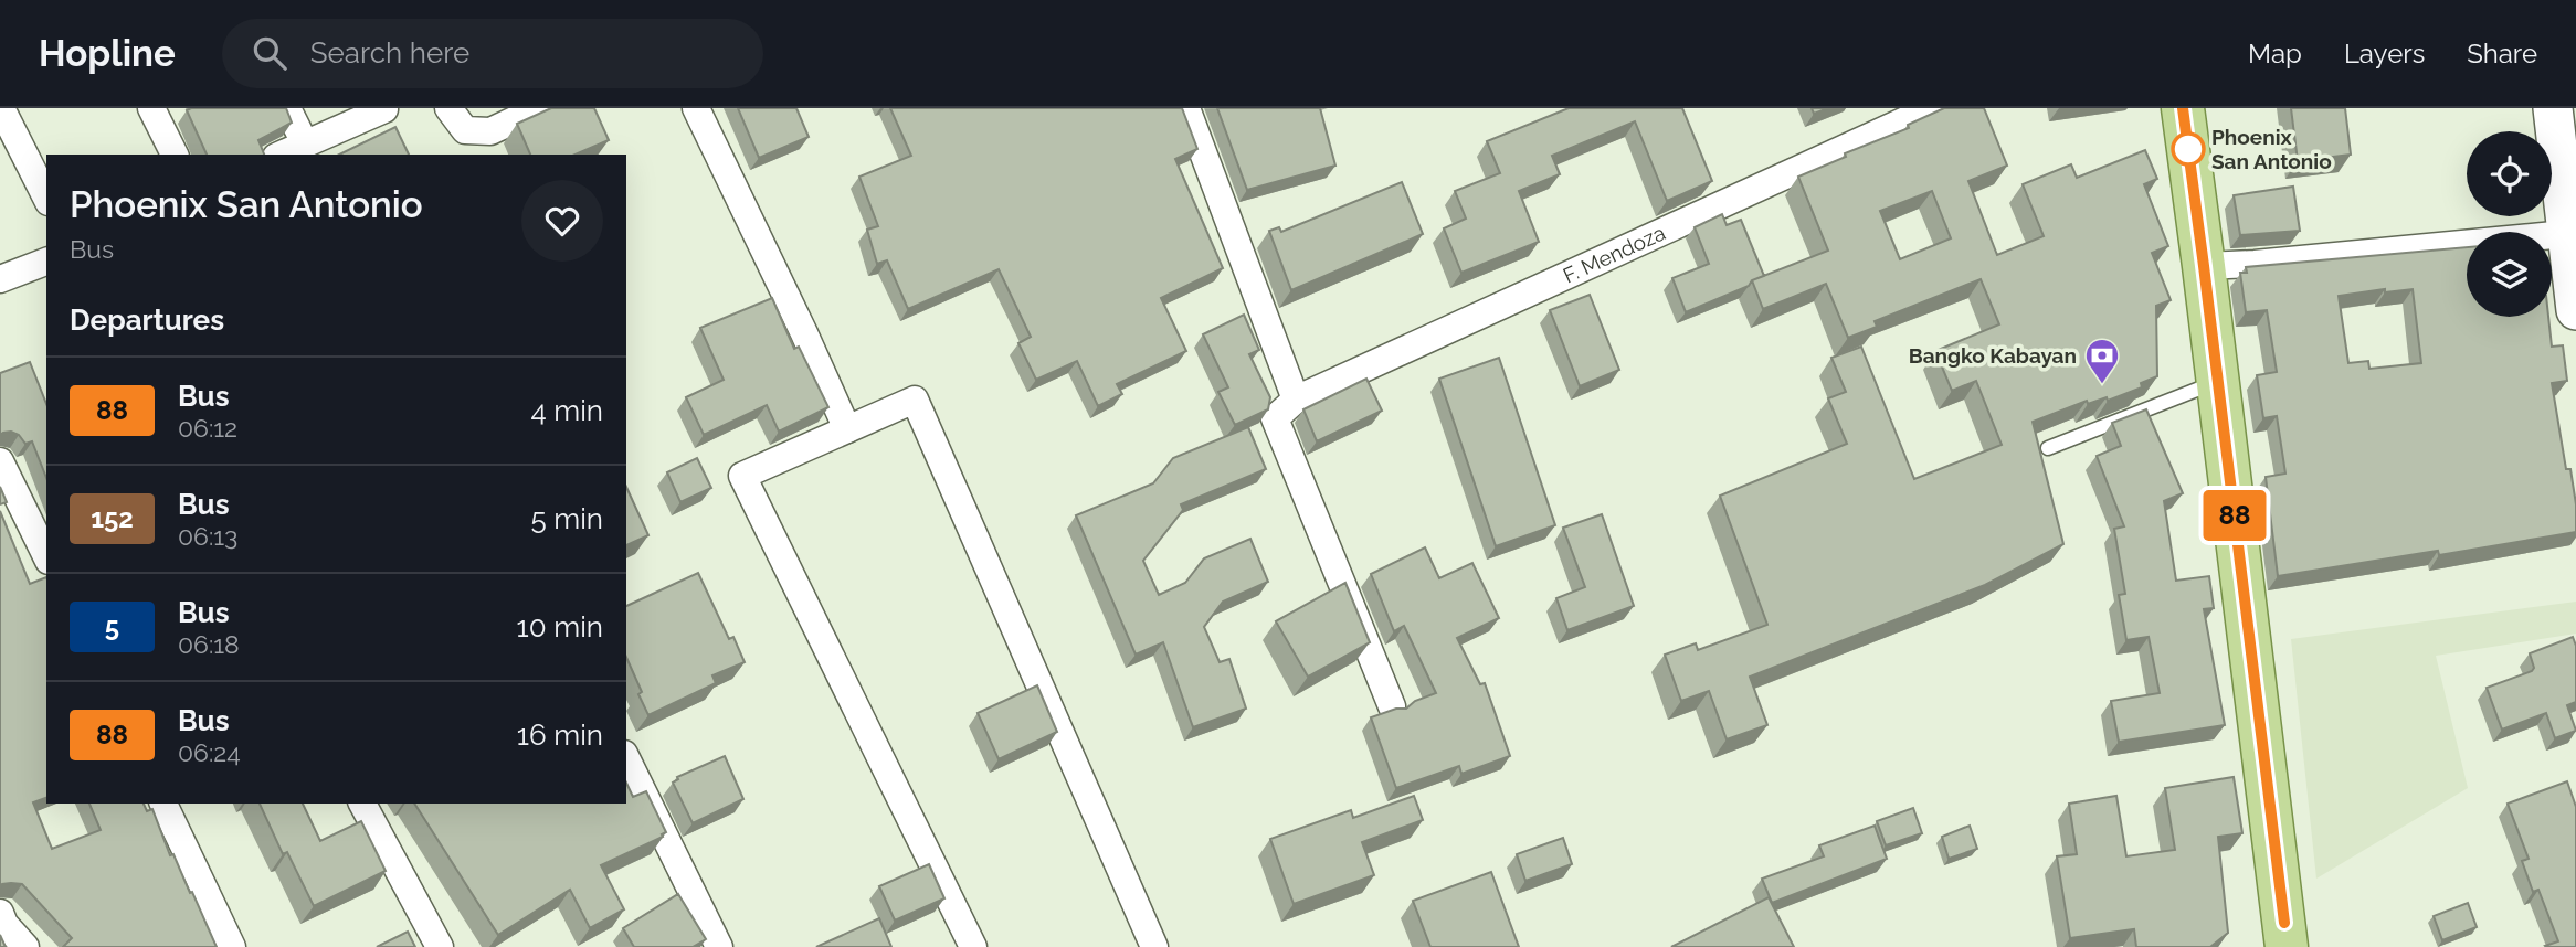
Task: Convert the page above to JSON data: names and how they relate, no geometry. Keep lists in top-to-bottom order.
{
  "streets": {
    "street": ["F. Mendoza"]
  },
  "places": {
    "other": ["Phoenix San Antonio"],
    "bank": ["Bangko Kabayan"]
  },
  "lines": ["bus line 88"],
  "page": {
    "header": "Hopline",
    "search": "Search here",
    "nav": ["Map", "Layers", "Share"],
    "on_map": "88",
    "heading": [
      ["Phoenix San Antonio", "Bus"],
      "Departures"
    ],
    "list": [
      {
        "mark": "88",
        "name": "Bus",
        "note": "06:12",
        "value": "4 min"
      },
      {
        "mark": "152",
        "name": "Bus",
        "note": "06:13",
        "value": "5 min"
      },
      {
        "mark": "5",
        "name": "Bus",
        "note": "06:18",
        "value": "10 min"
      },
      {
        "mark": "88",
        "name": "Bus",
        "note": "06:24",
        "value": "16 min"
      }
    ]
  }
}
